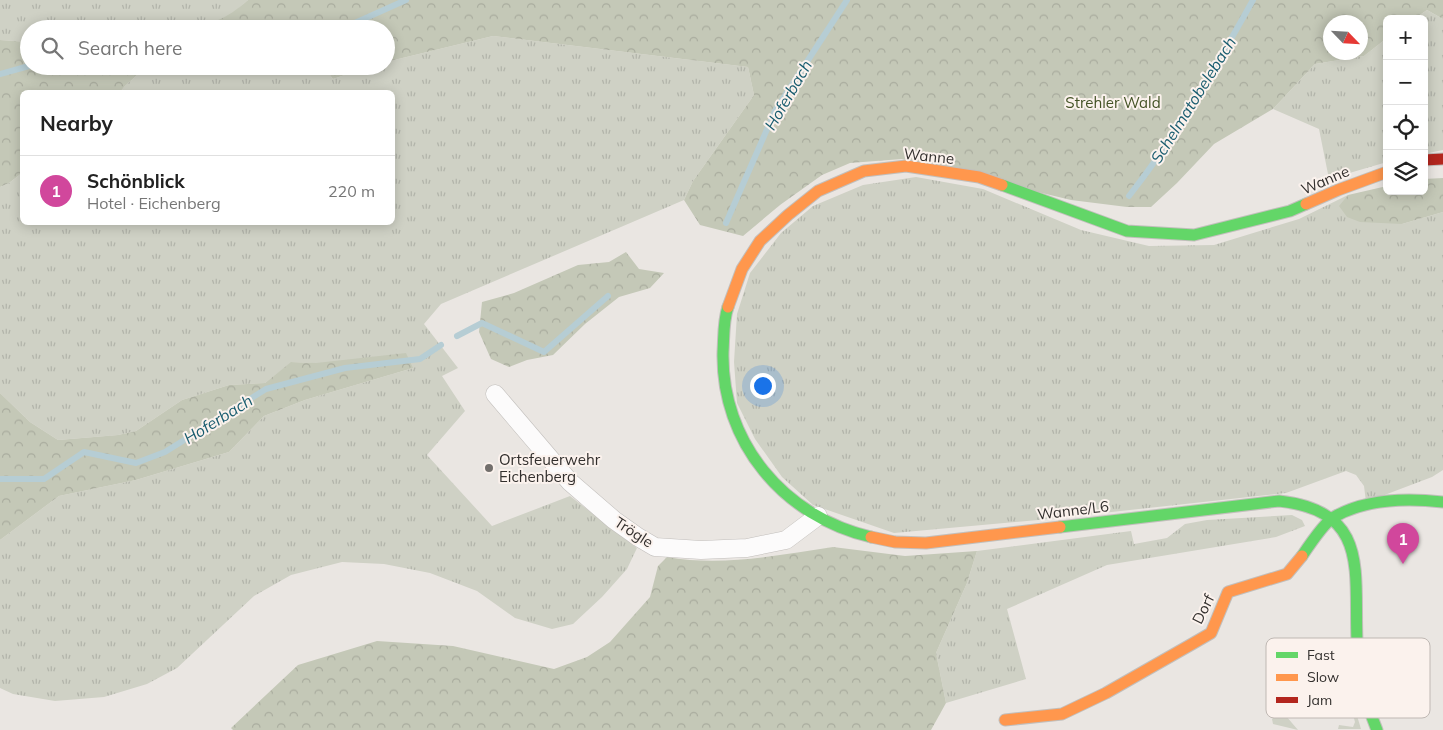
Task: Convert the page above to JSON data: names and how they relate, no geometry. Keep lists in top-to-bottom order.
{
  "streets": {
    "street": [
      "Wanne",
      "Wanne/L6",
      "Trögle",
      "Dorf"
    ]
  },
  "crossings": [
    ["Wanne", "Wanne/L6"],
    ["Wanne", "Trögle"],
    ["Wanne/L6", "Trögle"],
    ["Wanne/L6", "Dorf"]
  ],
  "water": ["Hoferbach", "Schelmatobelebach"],
  "parks": ["Strehler Wald"],
  "places": ["Ortsfeuerwehr Eichenberg"],
  "legend": ["Fast", "Slow", "Jam"],
  "north": "bottom right",
  "page": {
    "map_buttons": ["+", "−"],
    "search": "Search here",
    "heading": "Nearby",
    "list": [
      {
        "mark": "1",
        "name": "Schönblick",
        "note": "Hotel · Eichenberg",
        "value": "220 m"
      }
    ],
    "pins": "1"
  }
}
